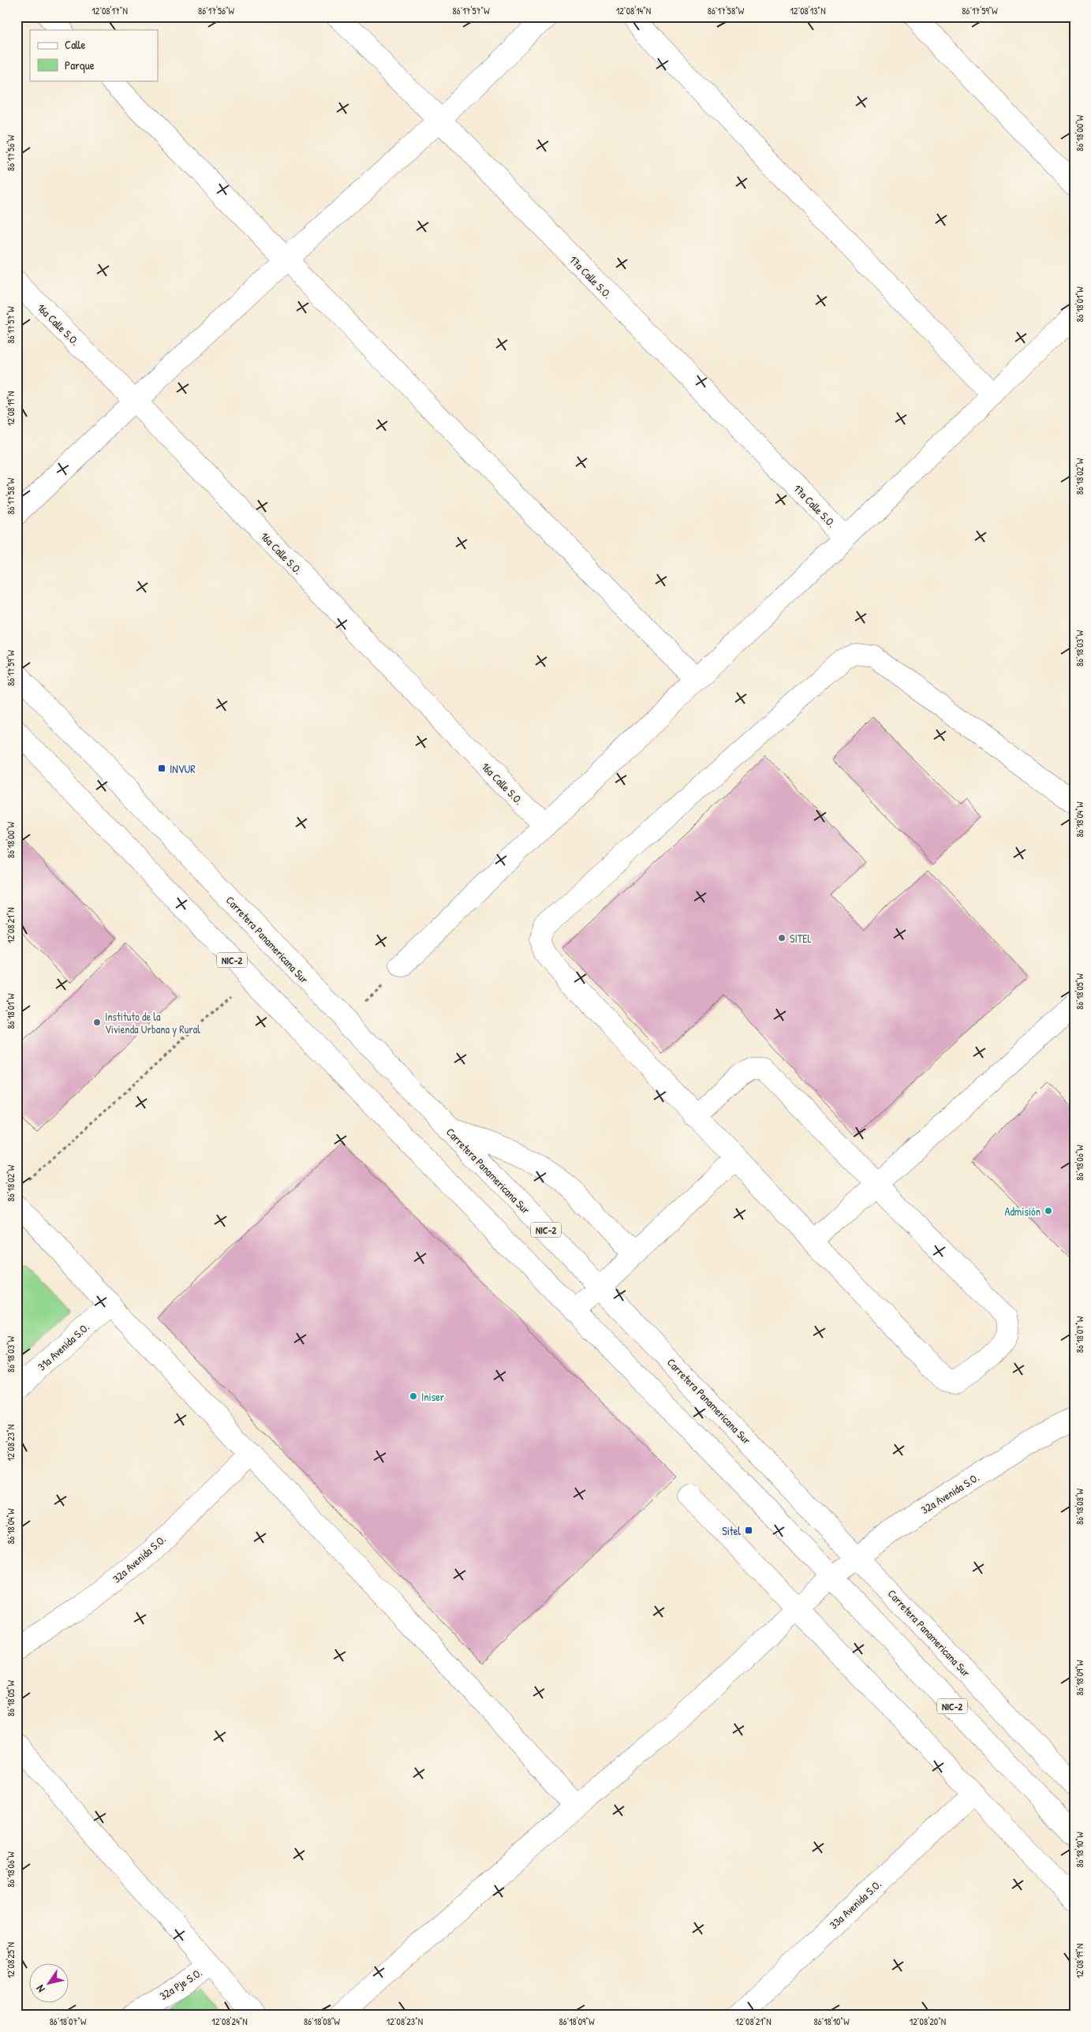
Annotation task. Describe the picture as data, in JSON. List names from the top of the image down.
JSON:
{
  "streets": {
    "main road": [
      "17a Calle S.O.",
      "16a Calle S.O.",
      "Carretera Panamericana Sur",
      "NIC-2",
      "31a Avenida S.O.",
      "32a Avenida S.O.",
      "33a Avenida S.O.",
      "32a Pje S.O."
    ]
  },
  "crossings": [
    ["Carretera Panamericana Sur", "32a Avenida S.O."],
    ["NIC-2", "32a Avenida S.O."]
  ],
  "places": {
    "transit": ["INVUR", "Sitel"],
    "other": [
      "SITEL",
      "Instituto de la Vivienda Urbana y Rural",
      "Admisión",
      "Iniser"
    ]
  },
  "legend": ["Calle", "Parque"],
  "north": "bottom left",
  "coordinates": [
    "12°08'17\"N",
    "86°17'56\"W",
    "86°17'57\"W",
    "12°08'14\"N",
    "86°17'58\"W",
    "12°08'13\"N",
    "86°17'59\"W",
    "86°18'00\"W",
    "86°18'01\"W",
    "12°08'19\"N",
    "86°18'02\"W",
    "86°18'03\"W",
    "86°18'04\"W",
    "12°08'21\"N",
    "86°18'05\"W",
    "86°18'06\"W",
    "86°18'07\"W",
    "12°08'23\"N",
    "86°18'08\"W",
    "86°18'09\"W",
    "86°18'10\"W",
    "12°08'25\"N",
    "12°08'24\"N",
    "12°08'20\"N"
  ]
}
